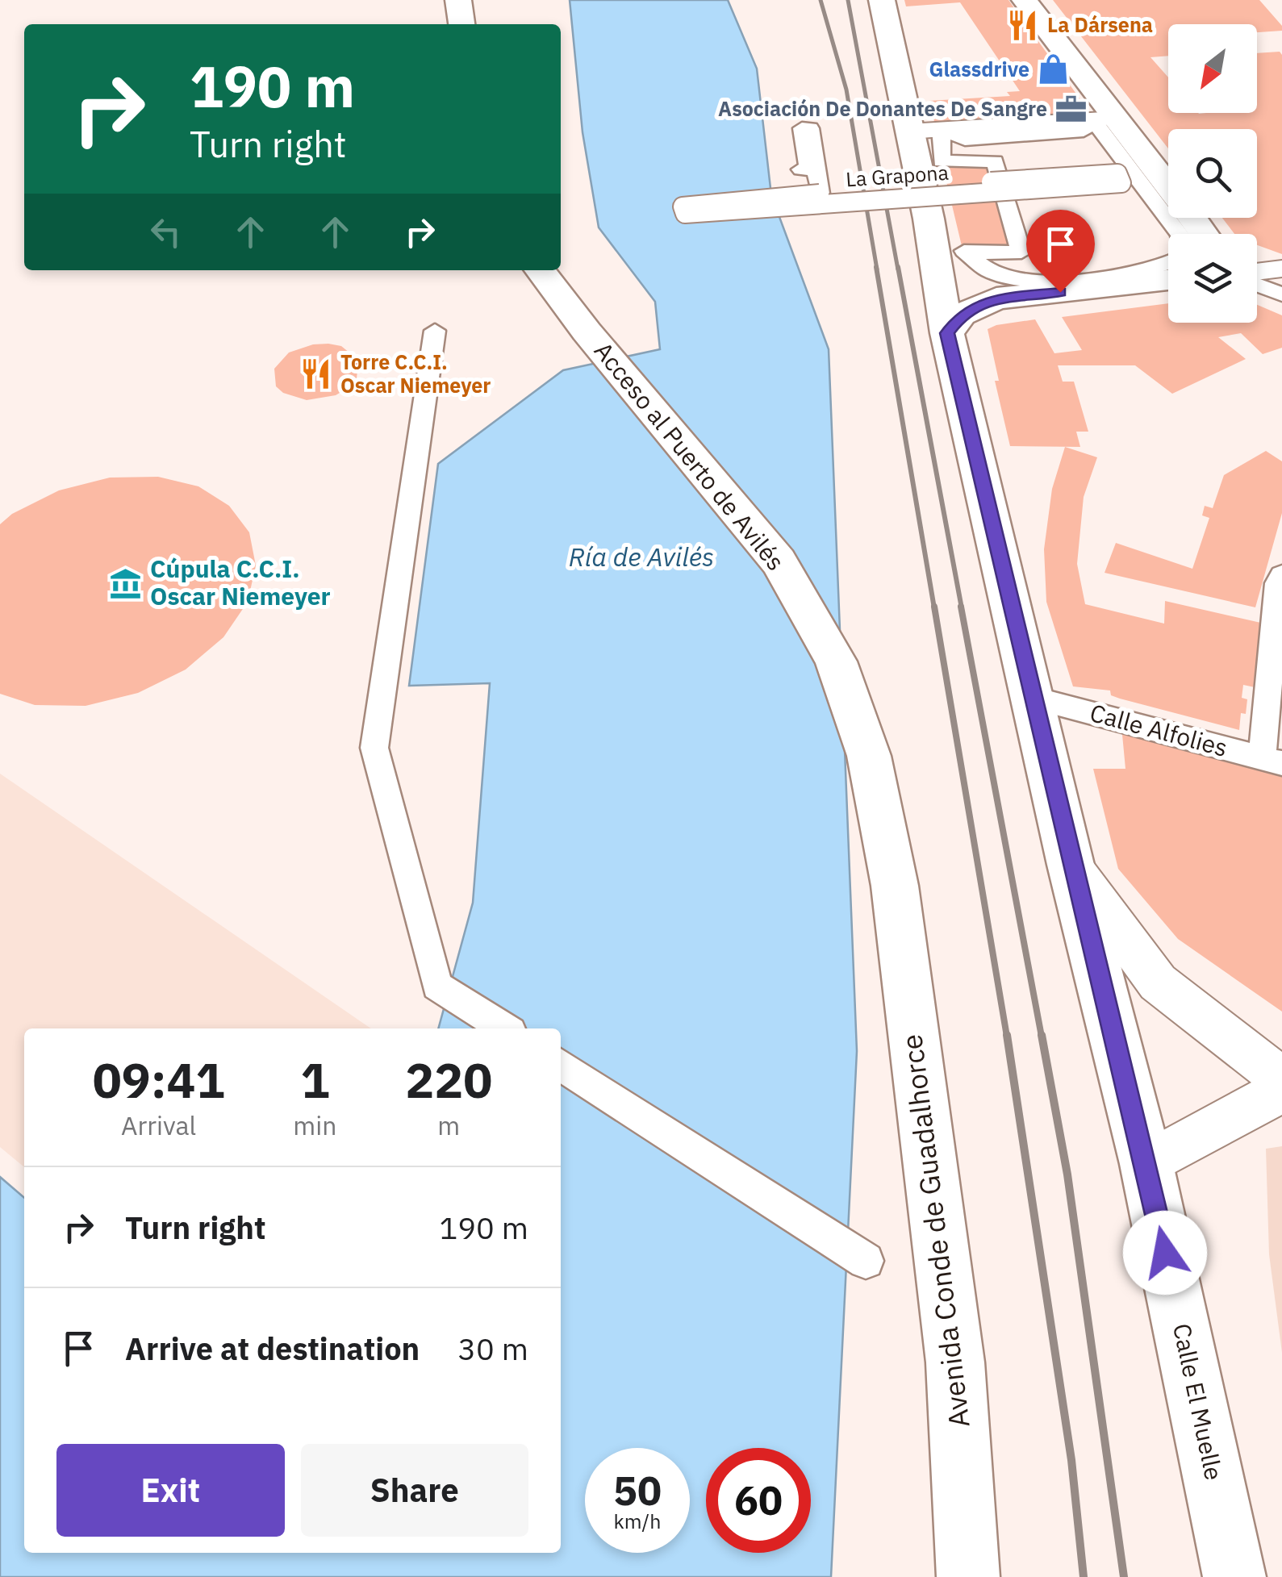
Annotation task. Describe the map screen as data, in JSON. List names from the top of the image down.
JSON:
{
  "streets": {
    "main road": ["Acceso al Puerto de Avilés", "Avenida Conde de Guadalhorce", "Calle El Muelle"],
    "street": ["La Grapona", "Calle Alfolies"]
  },
  "crossings": [
    ["Acceso al Puerto de Avilés", "Avenida Conde de Guadalhorce"],
    ["Calle Alfolies", "Calle El Muelle"]
  ],
  "water": ["Ría de Avilés"],
  "places": {
    "restaurant": ["La Dársena", "Torre C.C.I. Oscar Niemeyer"],
    "shop": ["Glassdrive"],
    "office": ["Asociación De Donantes De Sangre"],
    "museum": ["Cúpula C.C.I. Oscar Niemeyer"]
  },
  "north": "bottom left",
  "page": {
    "turn": ["190 m", "Turn right"],
    "eta": [
      "09:41",
      "Arrival",
      "1",
      "min",
      "220",
      "m"
    ],
    "list": [
      {
        "name": "Turn right",
        "value": "190 m"
      },
      {
        "name": "Arrive at destination",
        "value": "30 m"
      }
    ],
    "buttons": ["Exit", "Share"],
    "speed": "50 km/h",
    "limit": "60"
  }
}
